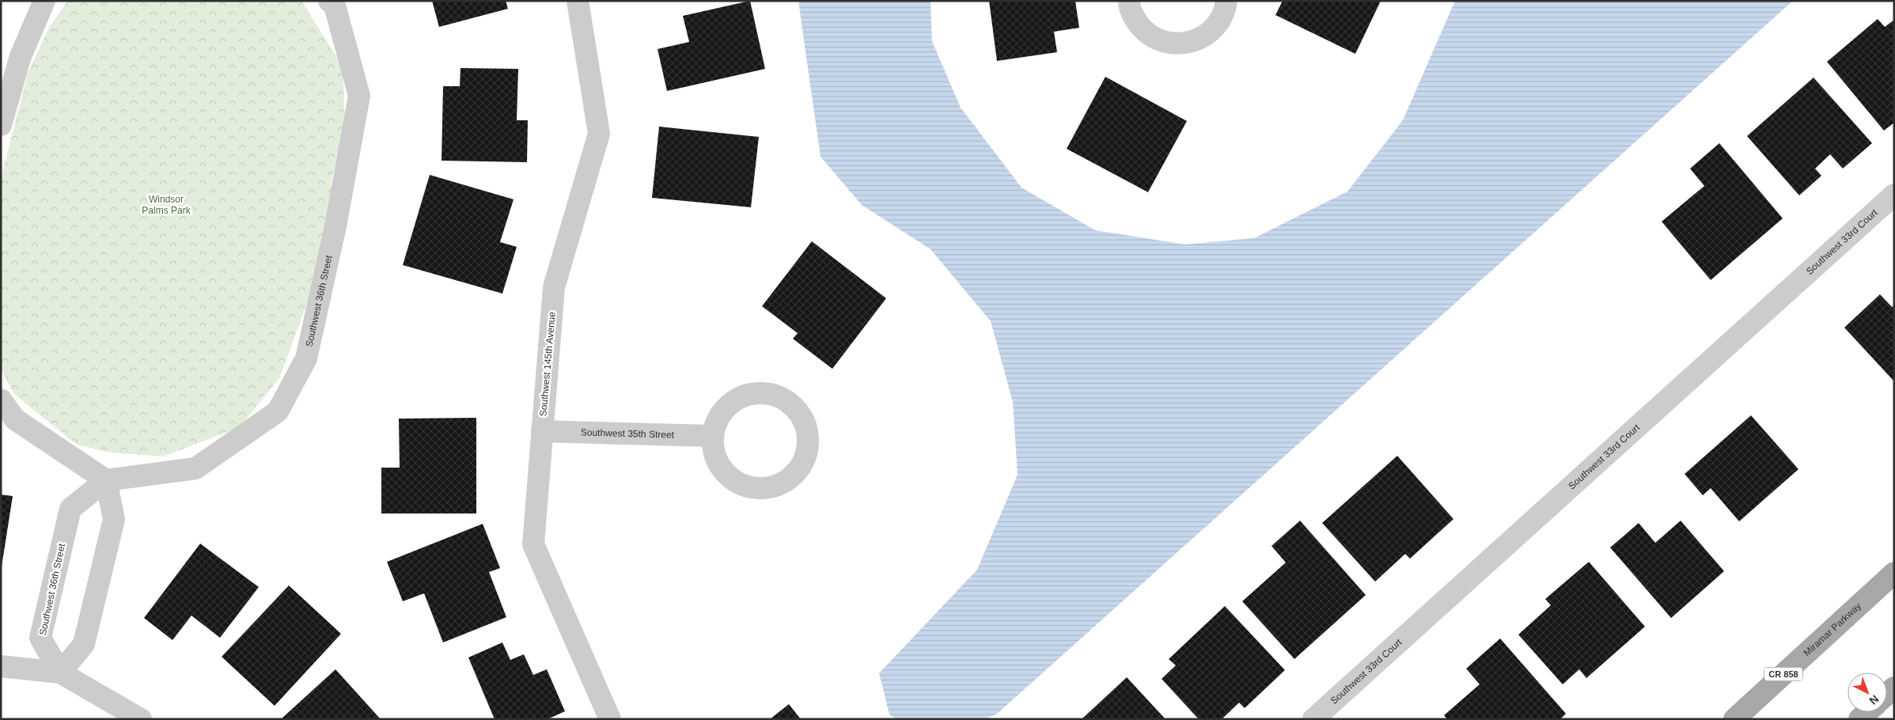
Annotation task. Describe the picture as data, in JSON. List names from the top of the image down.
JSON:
{
  "streets": {
    "main road": ["Miramar Parkway", "CR 858"],
    "street": [
      "Southwest 33rd Court",
      "Southwest 36th Street",
      "Southwest 145th Avenue",
      "Southwest 35th Street"
    ]
  },
  "crossings": [
    ["Southwest 145th Avenue", "Southwest 35th Street"]
  ],
  "parks": ["Windsor Palms Park"],
  "north": "bottom right"
}
